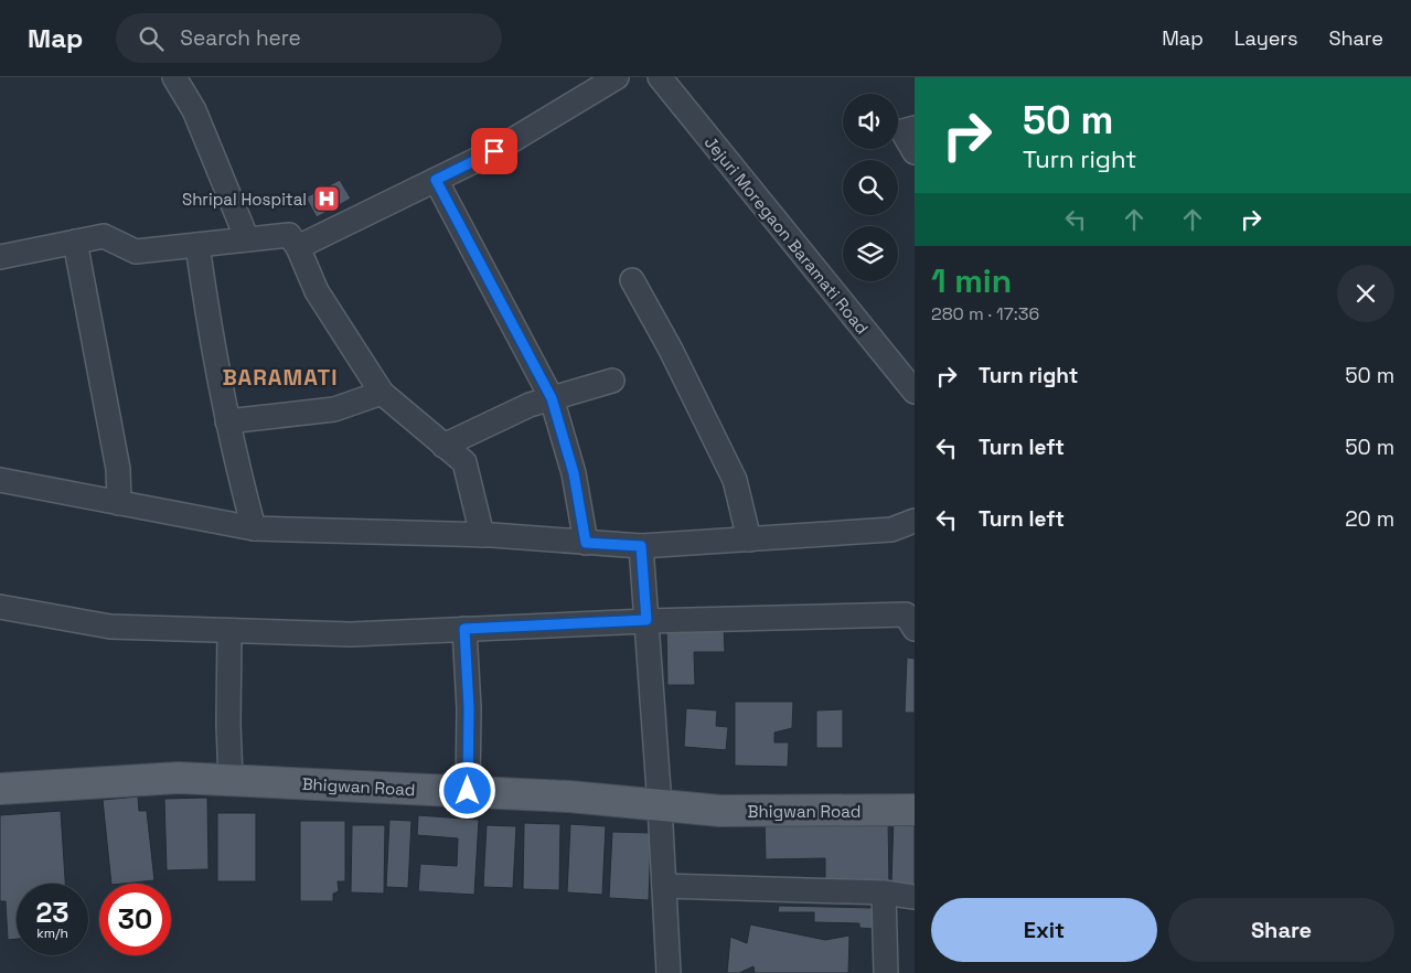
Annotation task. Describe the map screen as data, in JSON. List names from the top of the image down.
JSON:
{
  "streets": {
    "main road": ["Bhigwan Road"],
    "street": ["Jejuri Moregaon Baramati Road"]
  },
  "districts": ["BARAMATI"],
  "places": {
    "hospital": ["Shripal Hospital"]
  },
  "page": {
    "header": "Map",
    "search": "Search here",
    "nav": ["Map", "Layers", "Share"],
    "turn": ["50 m", "Turn right"],
    "heading": ["1 min", "280 m · 17:36"],
    "list": [
      {
        "name": "Turn right",
        "value": "50 m"
      },
      {
        "name": "Turn left",
        "value": "50 m"
      },
      {
        "name": "Turn left",
        "value": "20 m"
      }
    ],
    "speed": "23 km/h",
    "limit": "30",
    "buttons": ["Exit", "Share"]
  }
}
